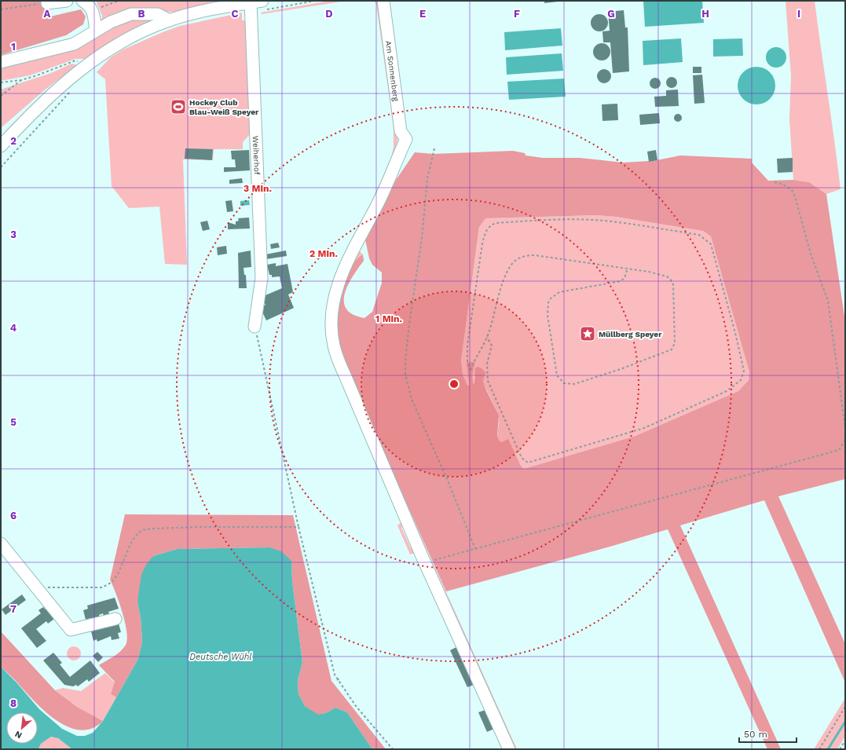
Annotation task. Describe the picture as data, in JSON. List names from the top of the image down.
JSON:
{
  "streets": {
    "street": ["Am Sonnenberg", "Weiherhof"]
  },
  "water": ["Deutsche Wühl"],
  "places": {
    "sports": ["Hockey Club Blau-Weiß Speyer"],
    "place": ["Müllberg Speyer"]
  },
  "scale_bar": "50 m",
  "north": "bottom left",
  "grid": {
    "columns": [
      "A",
      "B",
      "C",
      "D",
      "E",
      "F",
      "G",
      "H",
      "I"
    ],
    "rows": [
      "1",
      "2",
      "3",
      "4",
      "5",
      "6",
      "7",
      "8"
    ]
  },
  "rings": ["3 Min.", "2 Min.", "1 Min."]
}
